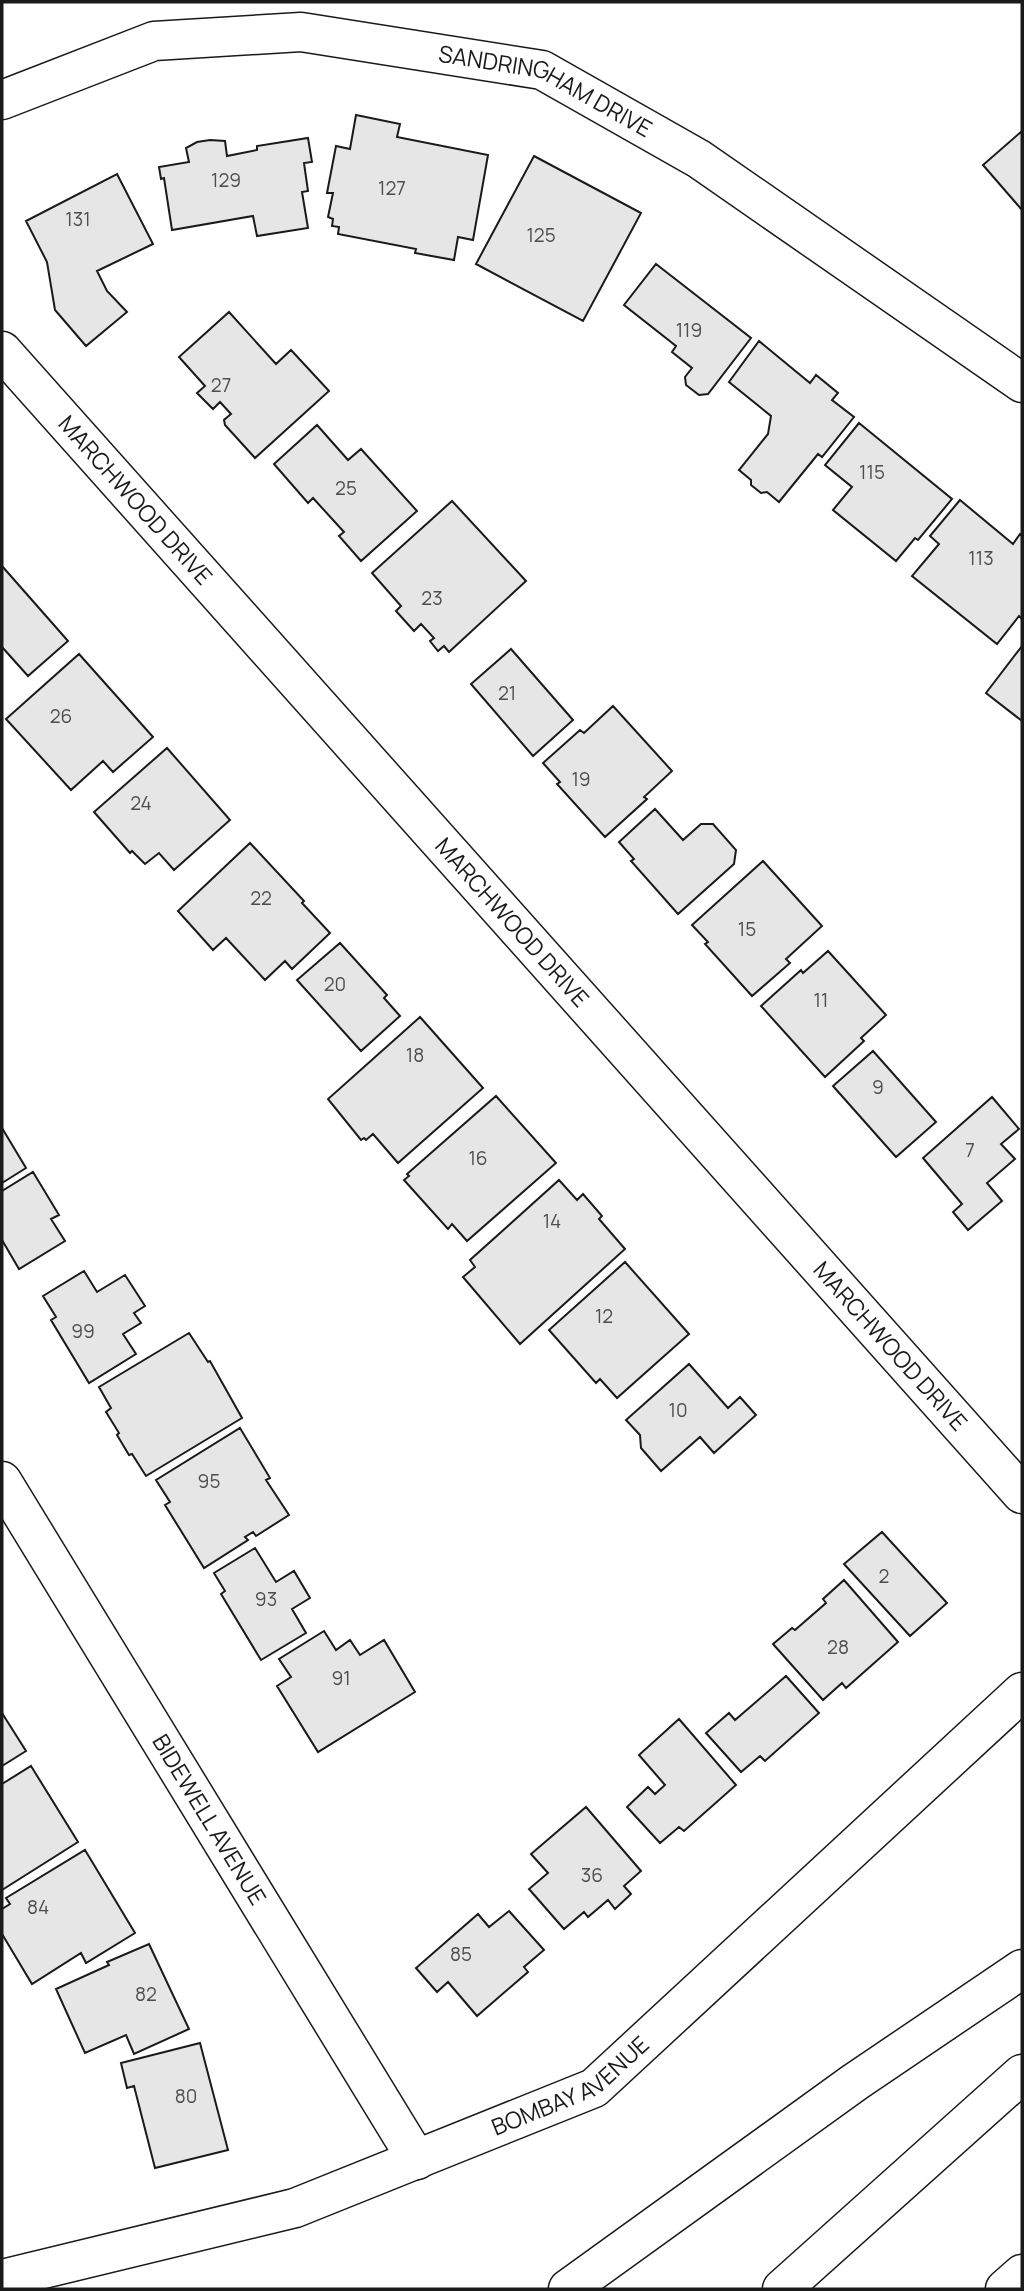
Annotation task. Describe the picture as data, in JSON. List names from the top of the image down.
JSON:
{
  "streets": {
    "main road": [
      "SANDRINGHAM DRIVE",
      "MARCHWOOD DRIVE",
      "BIDEWELL AVENUE",
      "BOMBAY AVENUE"
    ]
  },
  "crossings": [
    ["BIDEWELL AVENUE", "BOMBAY AVENUE"]
  ],
  "house_numbers": [
    "129",
    "127",
    "131",
    "125",
    "119",
    "27",
    "115",
    "25",
    "113",
    "23",
    "21",
    "26",
    "19",
    "24",
    "22",
    "15",
    "20",
    "11",
    "18",
    "9",
    "7",
    "16",
    "14",
    "12",
    "99",
    "10",
    "95",
    "2",
    "93",
    "28",
    "91",
    "36",
    "84",
    "85",
    "82",
    "80"
  ]
}
